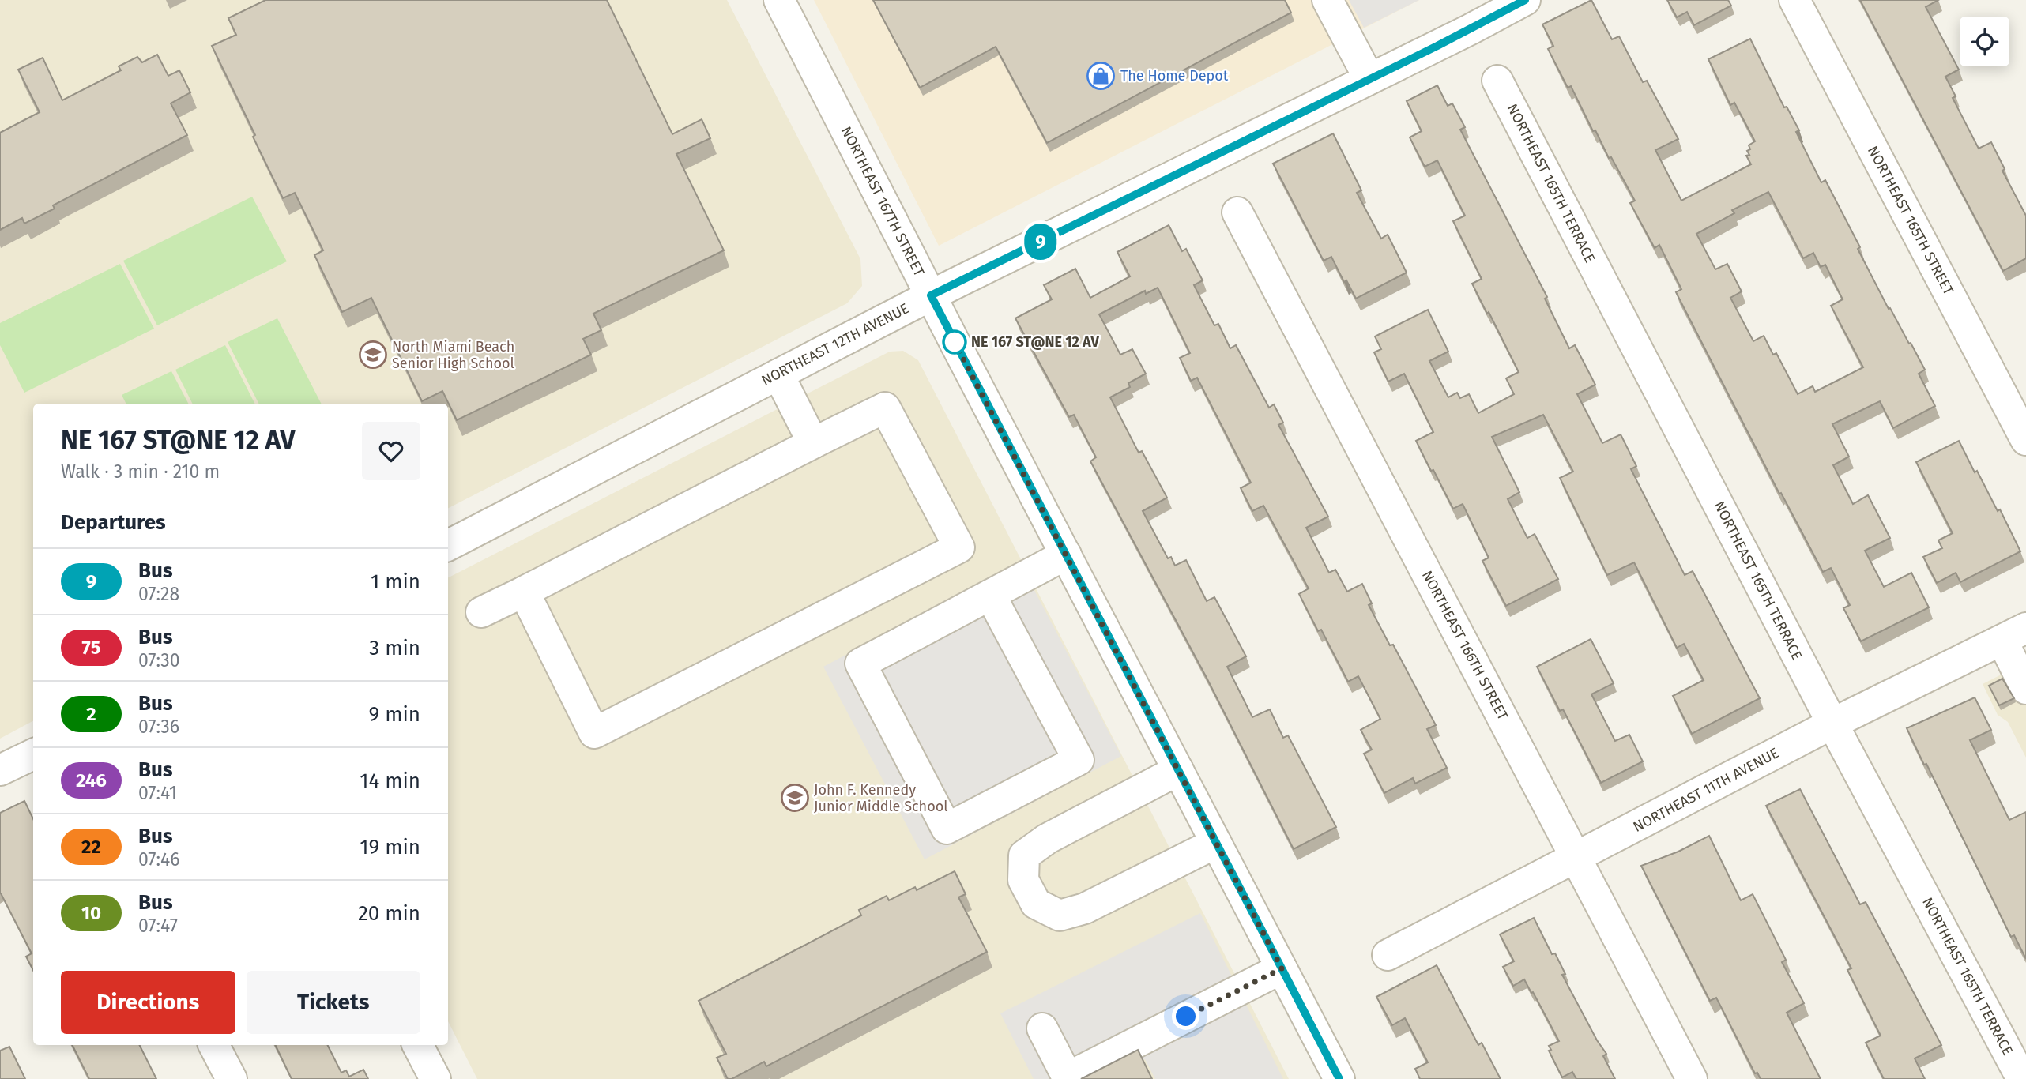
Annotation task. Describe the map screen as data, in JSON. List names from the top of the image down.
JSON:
{
  "streets": {
    "street": [
      "NORTHEAST 165TH TERRACE",
      "NORTHEAST 167TH STREET",
      "NORTHEAST 165TH STREET",
      "NORTHEAST 12TH AVENUE",
      "NORTHEAST 166TH STREET",
      "NORTHEAST 11TH AVENUE"
    ]
  },
  "crossings": [
    ["NORTHEAST 165TH TERRACE", "NORTHEAST 11TH AVENUE"],
    ["NORTHEAST 167TH STREET", "NORTHEAST 12TH AVENUE"],
    ["NORTHEAST 166TH STREET", "NORTHEAST 11TH AVENUE"]
  ],
  "places": {
    "shop": ["The Home Depot"],
    "other": ["NE 167 ST@NE 12 AV"],
    "school or university": ["North Miami Beach Senior High School", "John F. Kennedy Junior Middle School"]
  },
  "lines": ["bus line 9"],
  "page": {
    "on_map": "9",
    "heading": [
      ["NE 167 ST@NE 12 AV", "Walk · 3 min · 210 m"],
      "Departures"
    ],
    "list": [
      {
        "mark": "9",
        "name": "Bus",
        "note": "07:28",
        "value": "1 min"
      },
      {
        "mark": "75",
        "name": "Bus",
        "note": "07:30",
        "value": "3 min"
      },
      {
        "mark": "2",
        "name": "Bus",
        "note": "07:36",
        "value": "9 min"
      },
      {
        "mark": "246",
        "name": "Bus",
        "note": "07:41",
        "value": "14 min"
      },
      {
        "mark": "22",
        "name": "Bus",
        "note": "07:46",
        "value": "19 min"
      },
      {
        "mark": "10",
        "name": "Bus",
        "note": "07:47",
        "value": "20 min"
      }
    ],
    "buttons": ["Directions", "Tickets"]
  }
}
